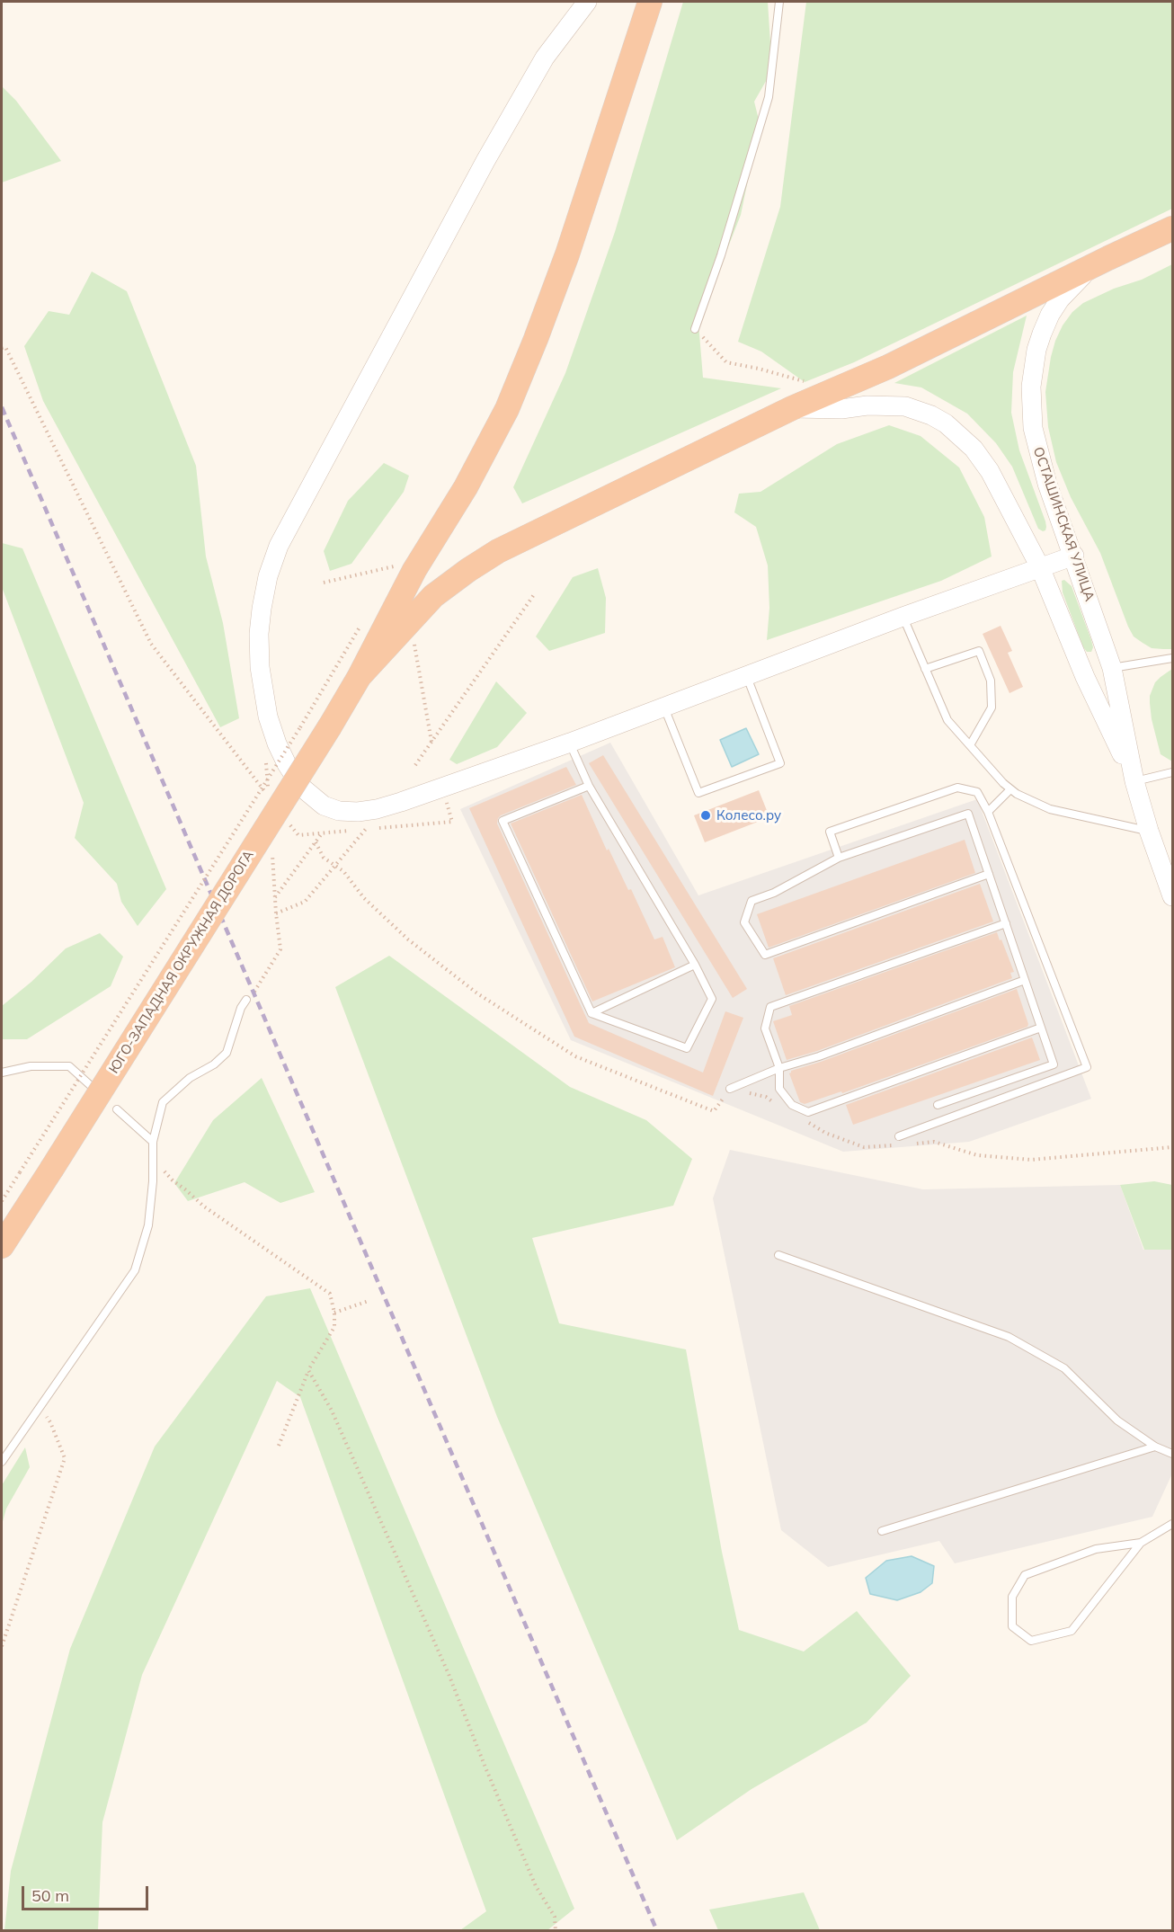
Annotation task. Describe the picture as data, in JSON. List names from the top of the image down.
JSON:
{
  "streets": {
    "highway": ["ЮГО-ЗАПАДНАЯ ОКРУЖНАЯ ДОРОГА"],
    "street": ["ОСТАШИНСКАЯ УЛИЦА"]
  },
  "places": ["Колесо.ру"],
  "scale_bar": "50 m"
}
